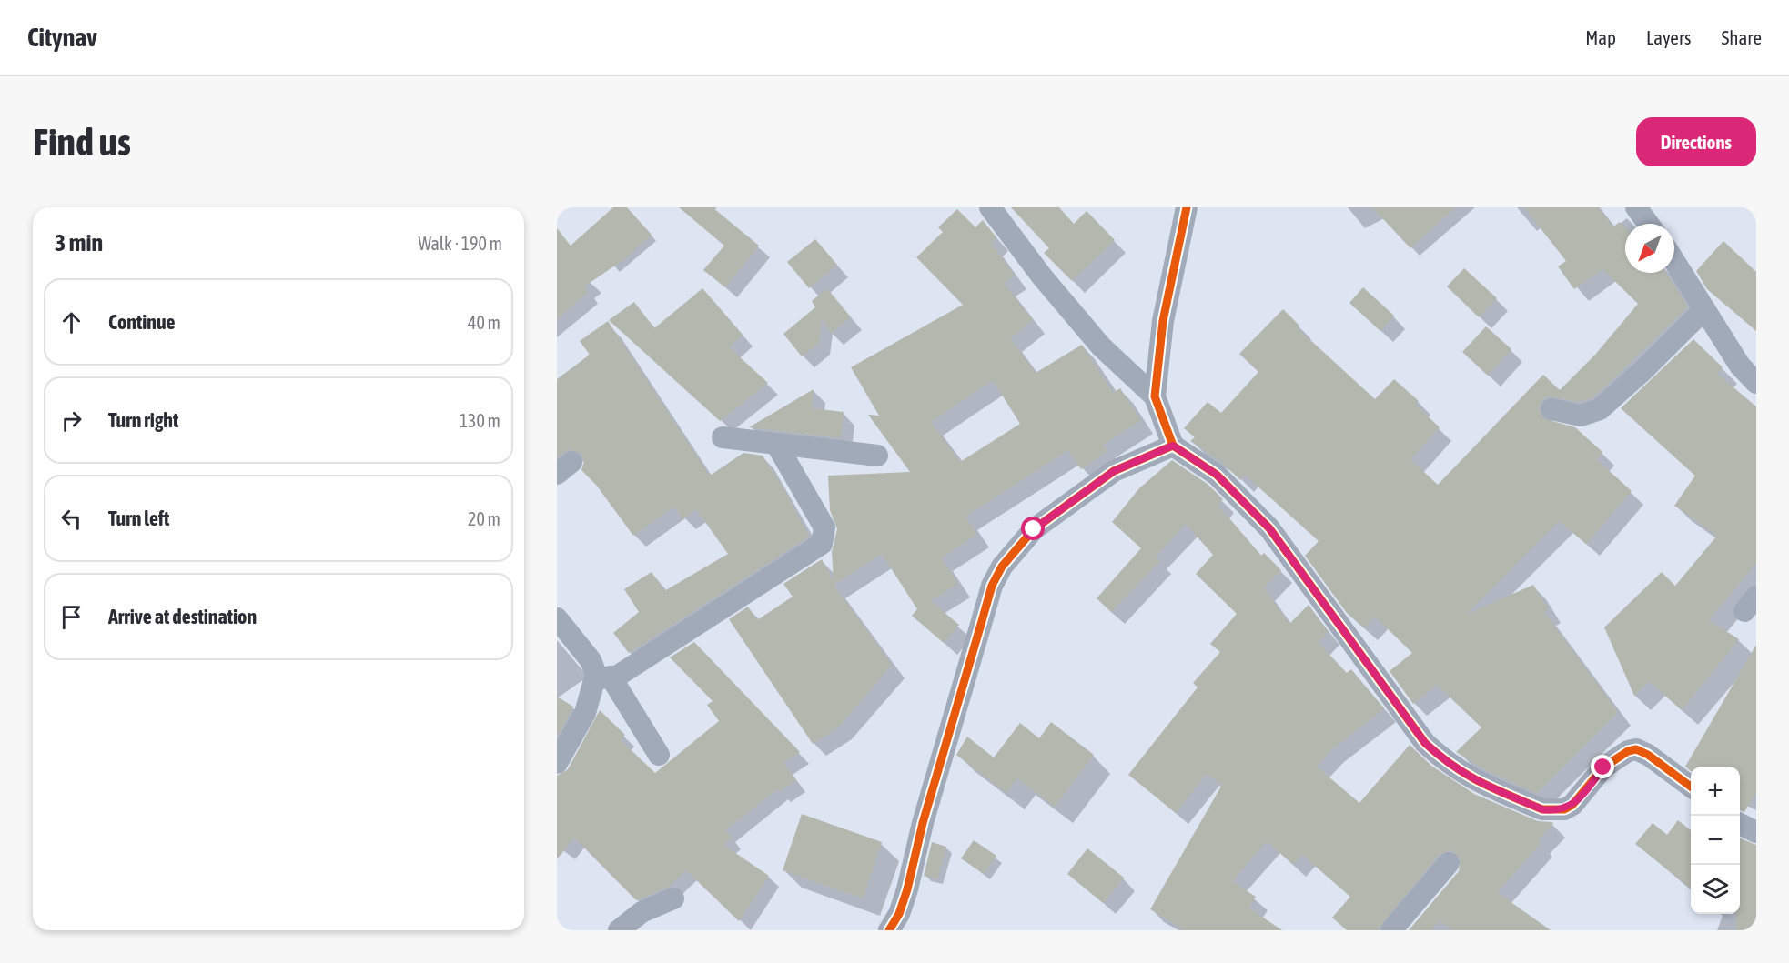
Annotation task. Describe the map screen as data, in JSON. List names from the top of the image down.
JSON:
{
  "north": "bottom left",
  "page": {
    "header": "Citynav",
    "nav": ["Map", "Layers", "Share"],
    "buttons": "Directions",
    "title": "Find us",
    "heading": ["3 min", "Walk · 190 m"],
    "list": [
      ["Continue", "40 m"],
      ["Turn right", "130 m"],
      ["Turn left", "20 m"],
      "Arrive at destination"
    ],
    "map_buttons": ["+", "−"]
  }
}
